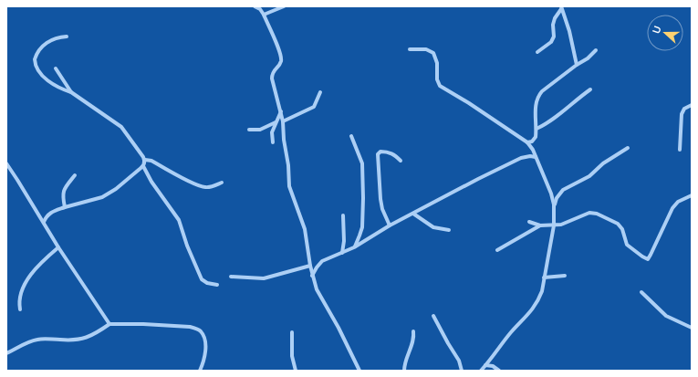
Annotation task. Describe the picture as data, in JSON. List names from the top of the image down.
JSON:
{
  "north": "left"
}
